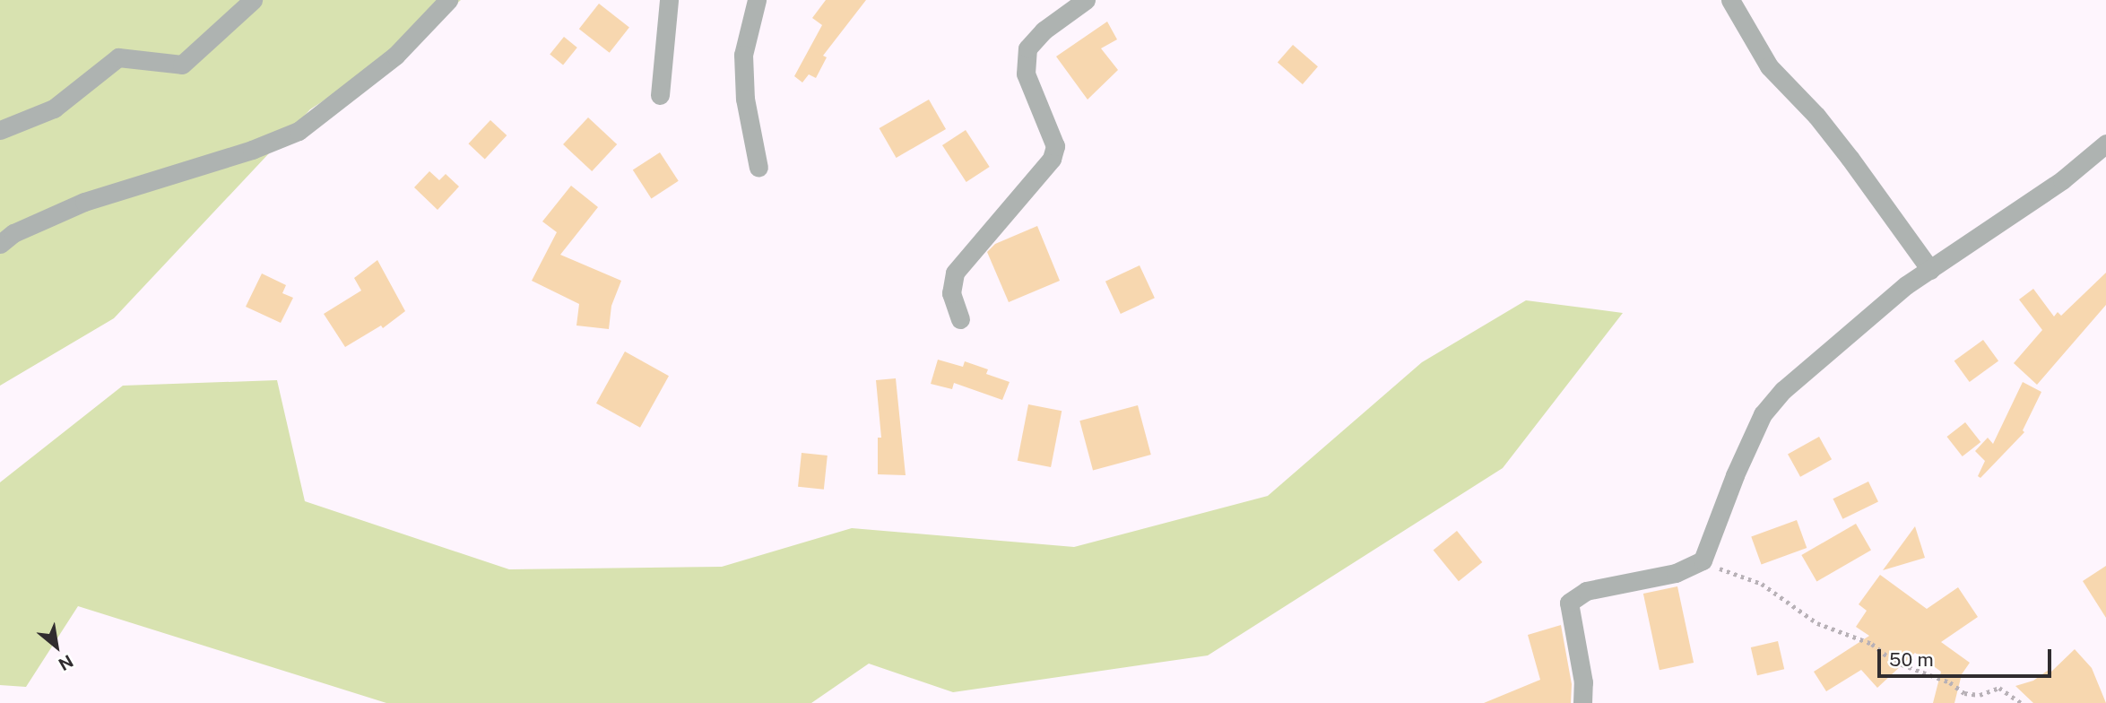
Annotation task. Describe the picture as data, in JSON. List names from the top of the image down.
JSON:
{
  "scale_bar": "50 m",
  "north": "bottom right"
}
